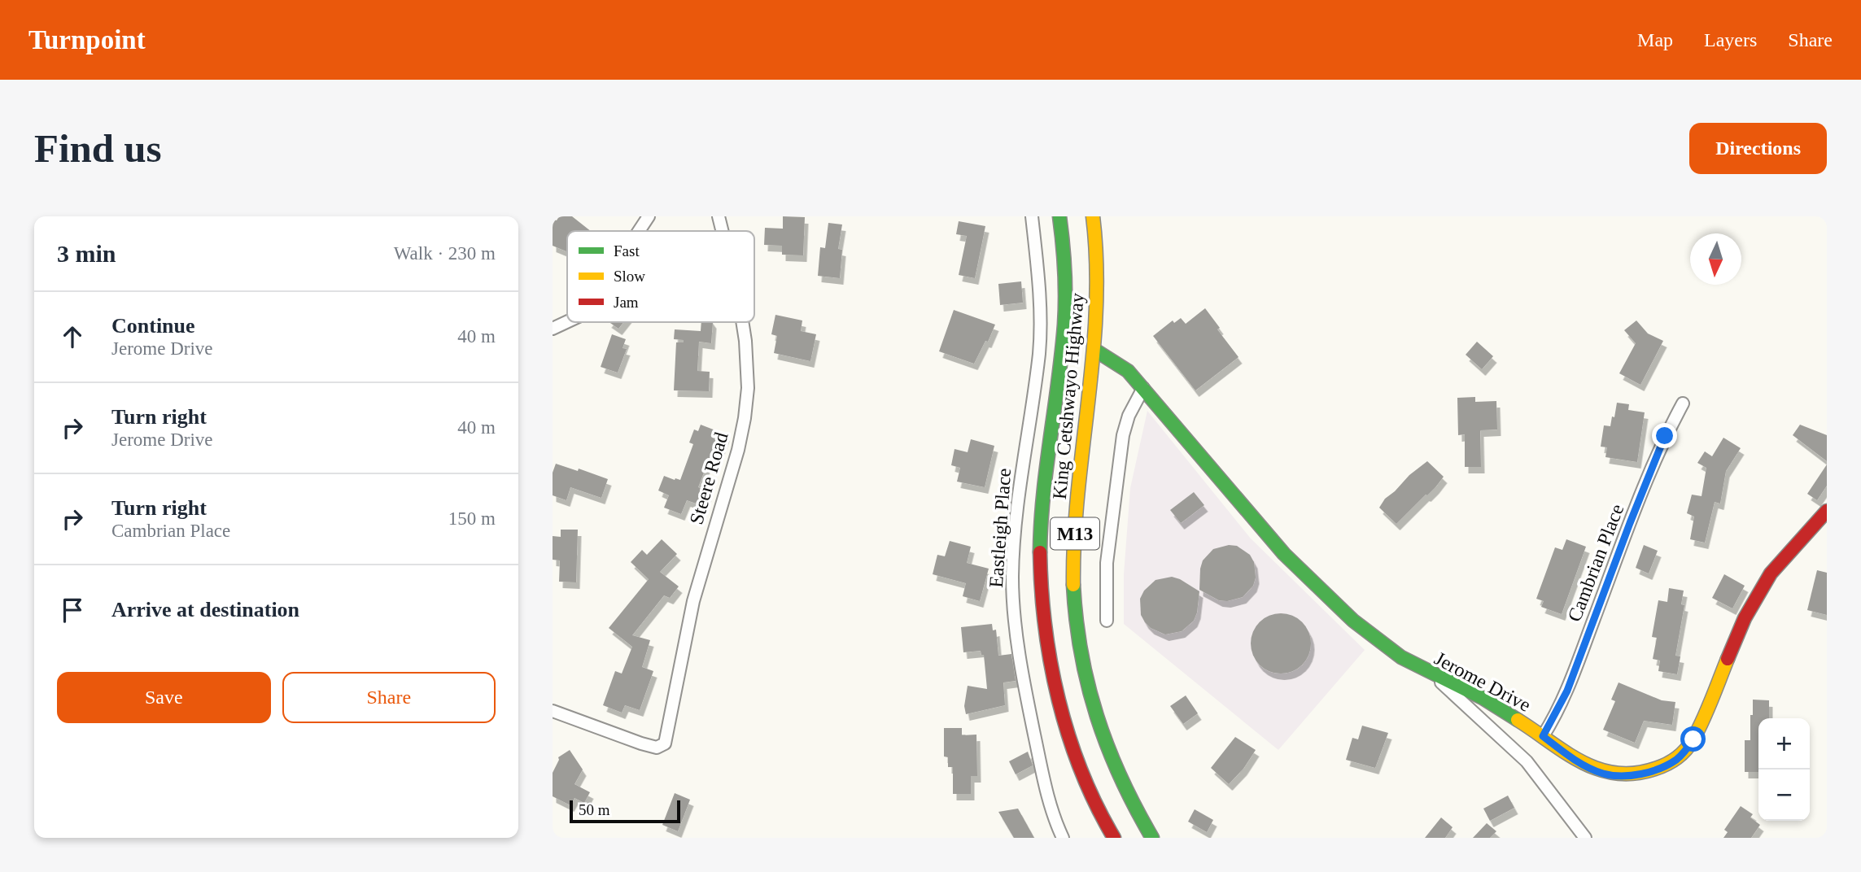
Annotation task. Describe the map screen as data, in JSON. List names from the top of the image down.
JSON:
{
  "streets": {
    "main road": ["King Cetshwayo Highway", "M13", "Jerome Drive"],
    "street": ["Steere Road", "Eastleigh Place", "Cambrian Place"]
  },
  "crossings": [
    ["King Cetshwayo Highway", "Jerome Drive"],
    ["Cambrian Place", "Jerome Drive"]
  ],
  "legend": ["Fast", "Slow", "Jam"],
  "scale_bar": "50 m",
  "north": "bottom",
  "page": {
    "header": "Turnpoint",
    "nav": ["Map", "Layers", "Share"],
    "buttons": [
      "Directions",
      ["Save", "Share"]
    ],
    "title": "Find us",
    "heading": ["3 min", "Walk · 230 m"],
    "list": [
      ["Continue", "Jerome Drive", "40 m"],
      ["Turn right", "Jerome Drive", "40 m"],
      ["Turn right", "Cambrian Place", "150 m"],
      "Arrive at destination"
    ],
    "map_buttons": ["+", "−"],
    "scale": "50 m"
  }
}
